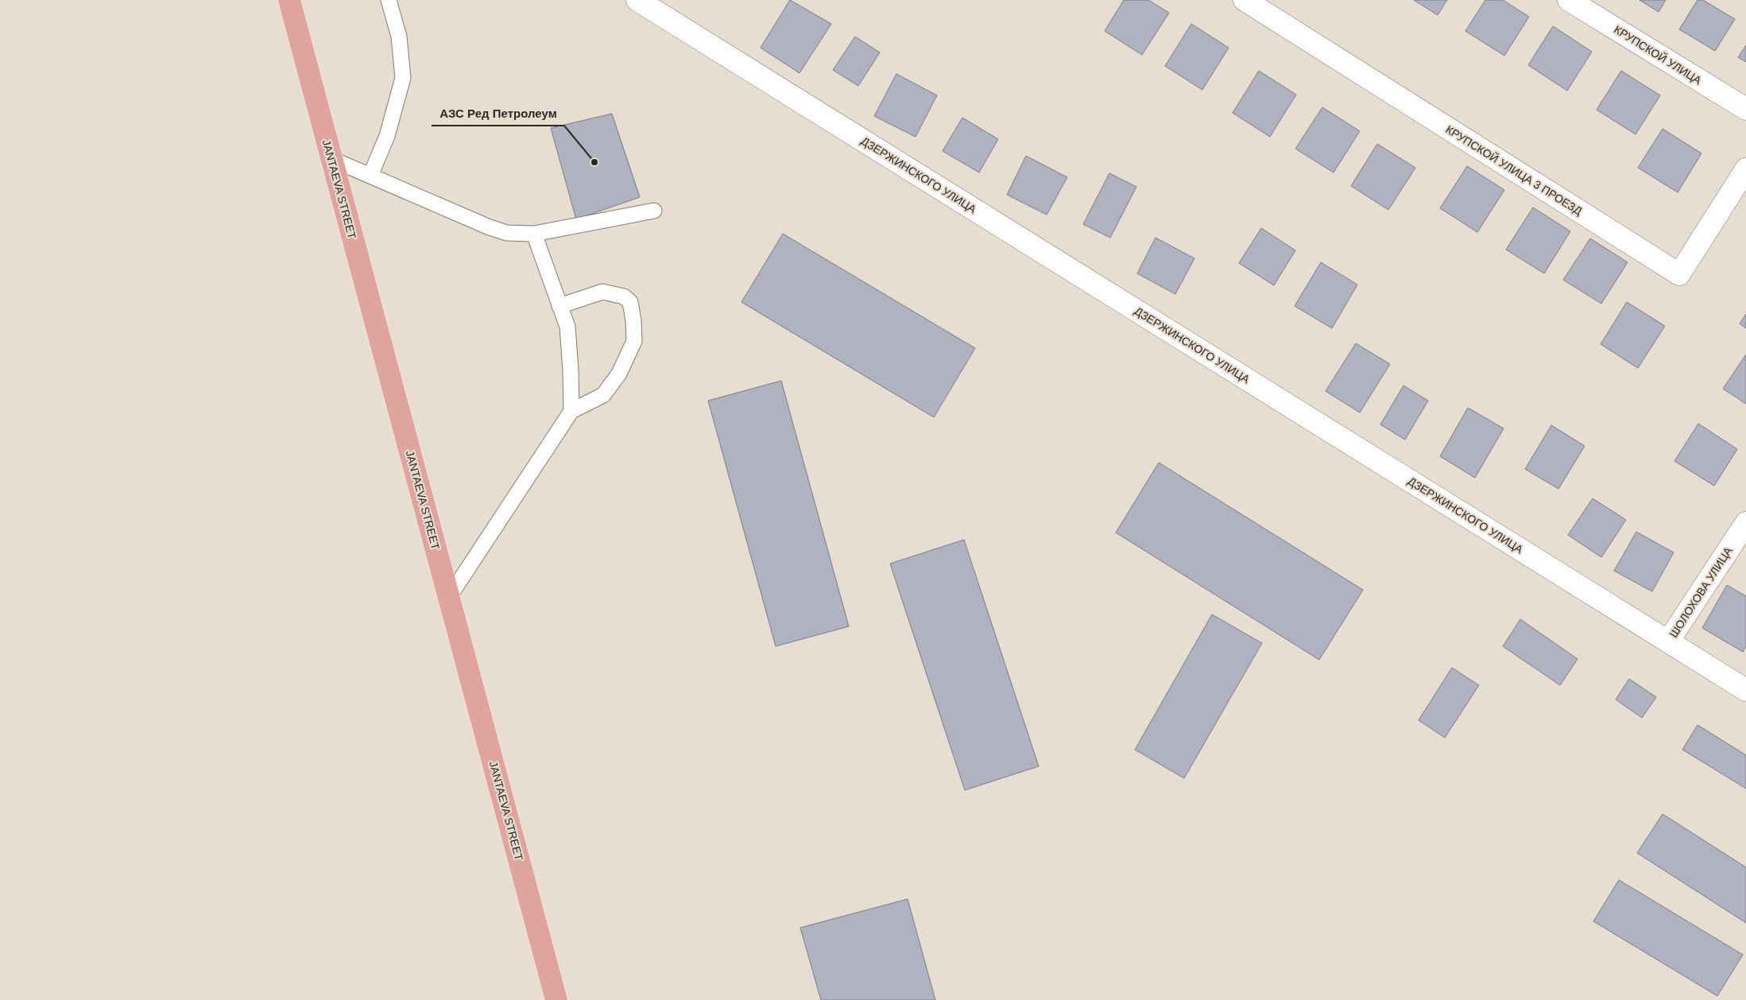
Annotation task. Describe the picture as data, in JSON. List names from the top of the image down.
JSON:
{
  "streets": {
    "main road": ["JANTAEVA STREET"],
    "street": [
      "КРУПСКОЙ УЛИЦА",
      "КРУПСКОЙ УЛИЦА 3 ПРОЕЗД",
      "ДЗЕРЖИНСКОГО УЛИЦА",
      "ШОЛОХОВА УЛИЦА"
    ]
  },
  "crossings": [
    ["ДЗЕРЖИНСКОГО УЛИЦА", "ШОЛОХОВА УЛИЦА"]
  ],
  "places": ["АЗС Ред Петролеум"]
}
